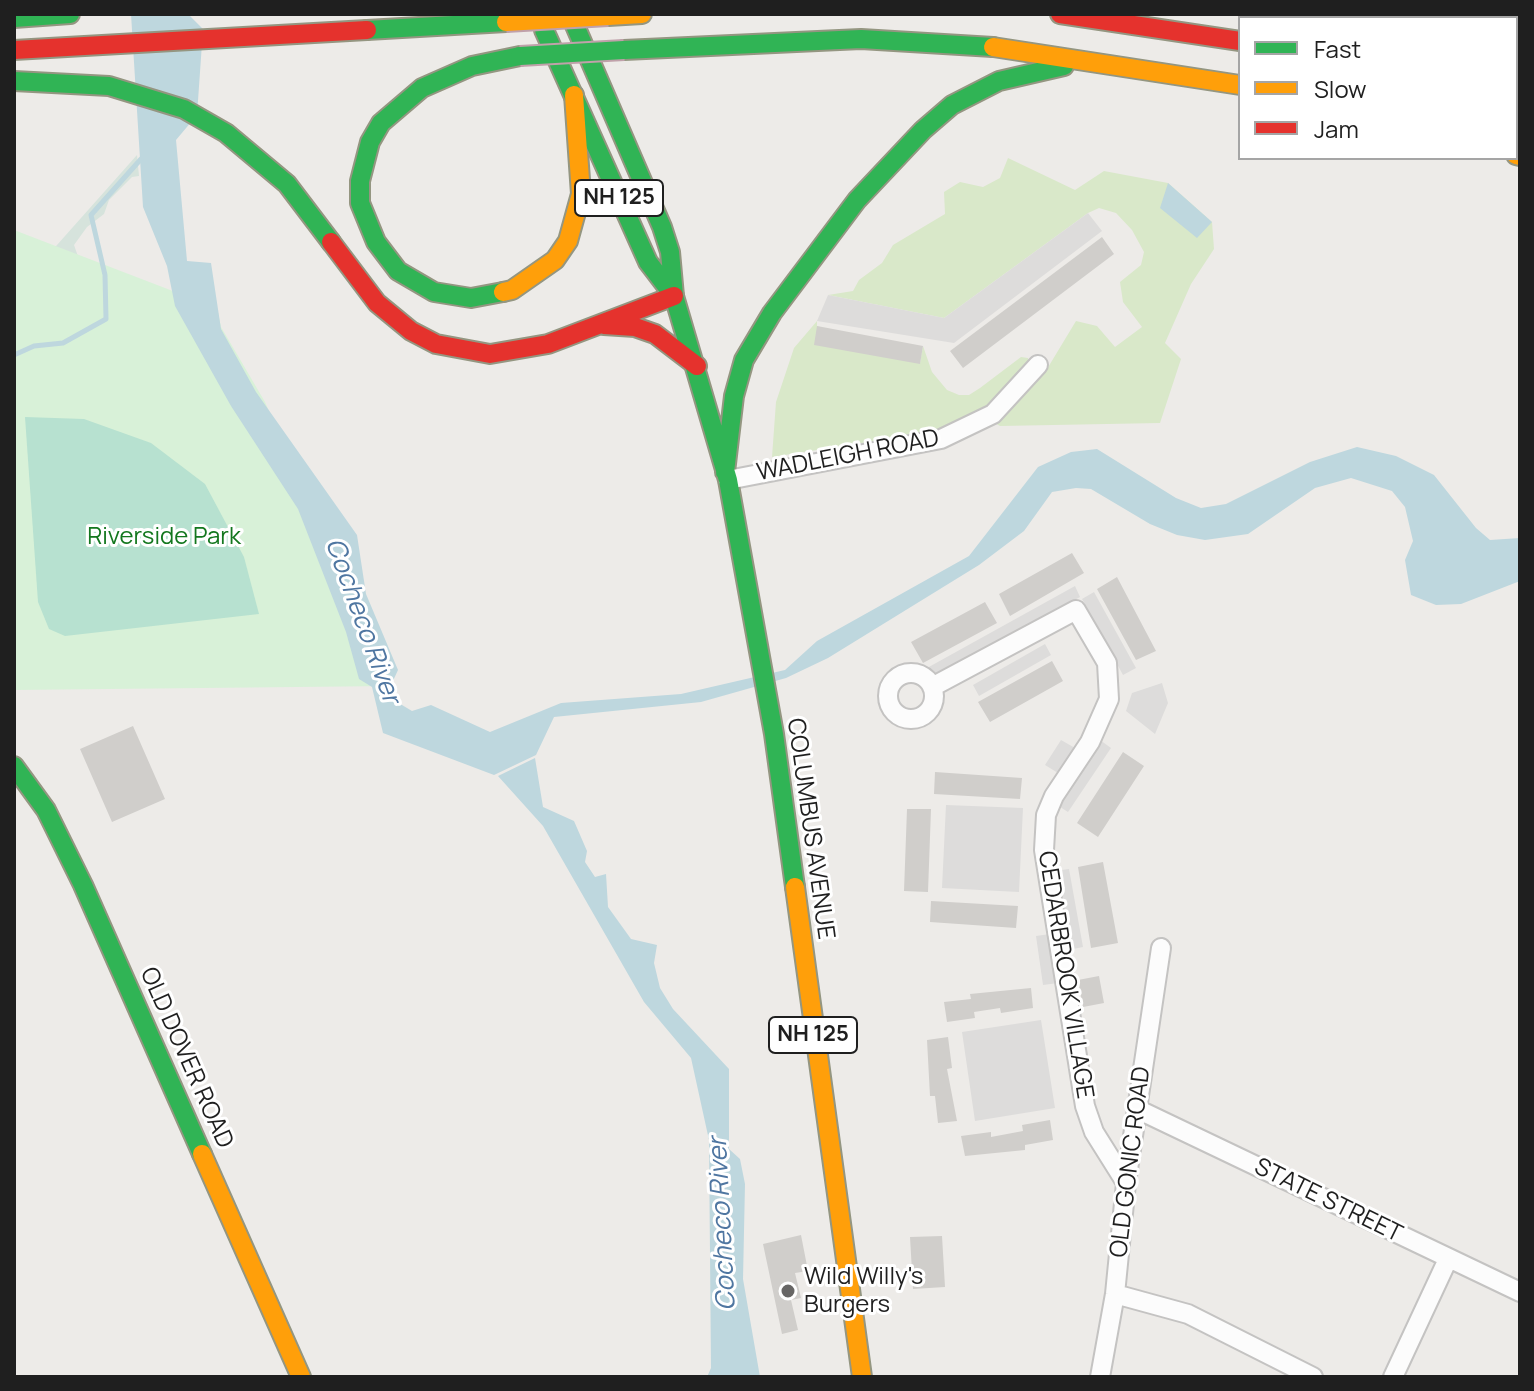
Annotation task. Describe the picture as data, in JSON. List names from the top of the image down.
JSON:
{
  "streets": {
    "main road": ["NH 125", "COLUMBUS AVENUE", "OLD DOVER ROAD"],
    "street": [
      "WADLEIGH ROAD",
      "CEDARBROOK VILLAGE",
      "OLD GONIC ROAD",
      "STATE STREET"
    ]
  },
  "crossings": [
    ["NH 125", "COLUMBUS AVENUE"],
    ["WADLEIGH ROAD", "COLUMBUS AVENUE"],
    ["CEDARBROOK VILLAGE", "OLD GONIC ROAD"],
    ["OLD GONIC ROAD", "STATE STREET"]
  ],
  "water": ["Cocheco River"],
  "parks": ["Riverside Park"],
  "places": ["Wild Willy's Burgers"],
  "legend": ["Fast", "Slow", "Jam"]
}
